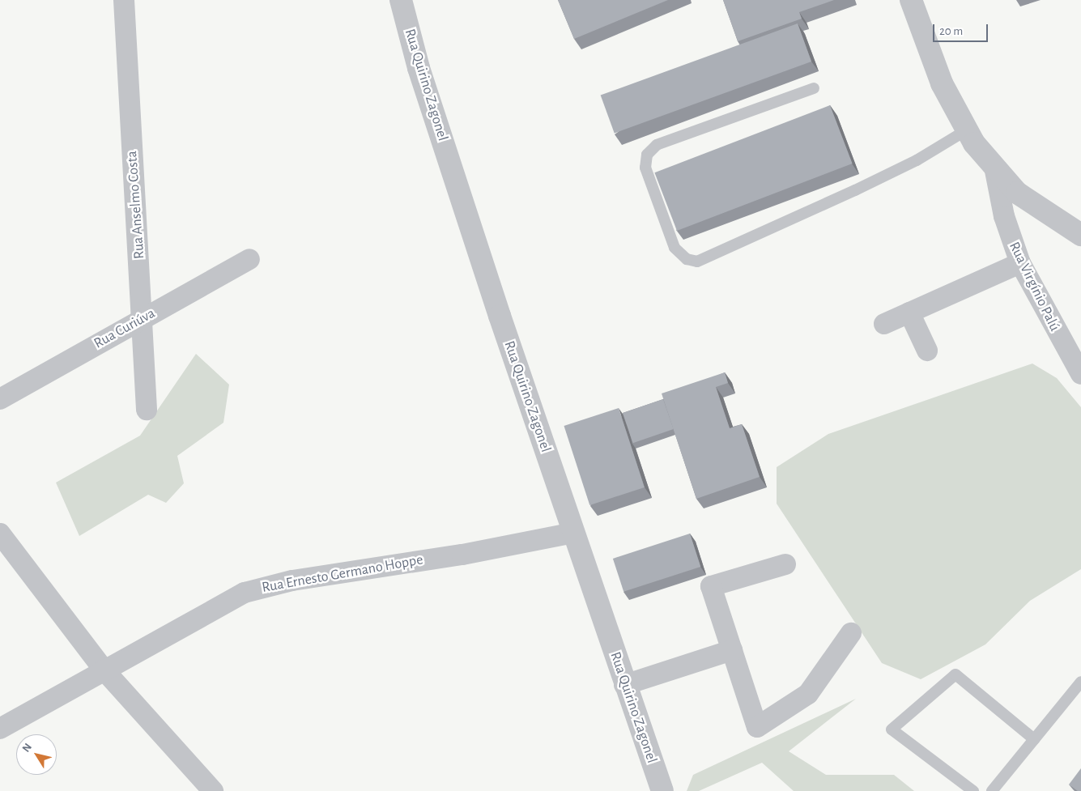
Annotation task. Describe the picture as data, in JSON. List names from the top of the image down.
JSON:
{
  "streets": {
    "street": [
      "Rua Quirino Zagonel",
      "Rua Anselmo Costa",
      "Rua Virgínio Palú",
      "Rua Curiúva",
      "Rua Ernesto Germano Hoppe"
    ]
  },
  "crossings": [
    ["Rua Quirino Zagonel", "Rua Ernesto Germano Hoppe"],
    ["Rua Anselmo Costa", "Rua Curiúva"]
  ],
  "scale_bar": "20 m",
  "north": "top left"
}
